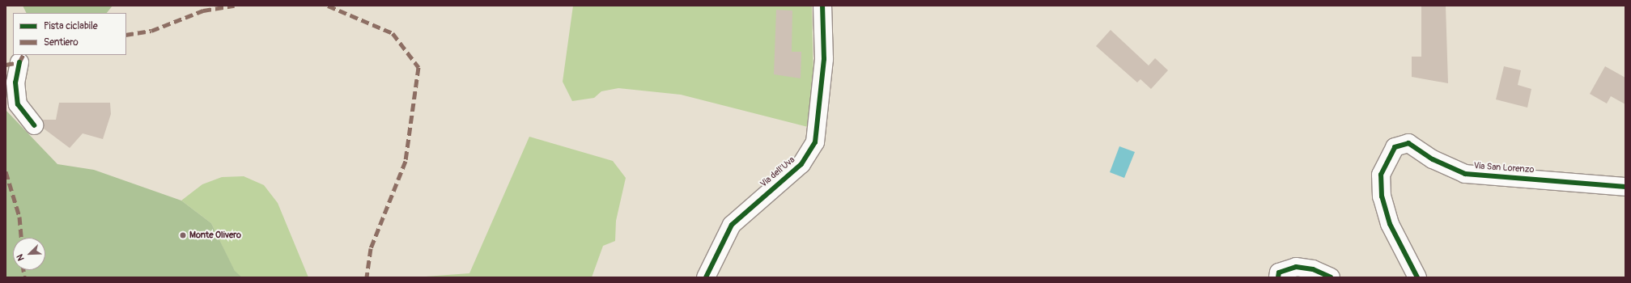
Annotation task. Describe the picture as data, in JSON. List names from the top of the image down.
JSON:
{
  "streets": {
    "street": ["Via San Lorenzo", "Via dell'Uva"]
  },
  "places": ["Monte Olivero"],
  "legend": ["Pista ciclabile", "Sentiero"],
  "north": "bottom left"
}
